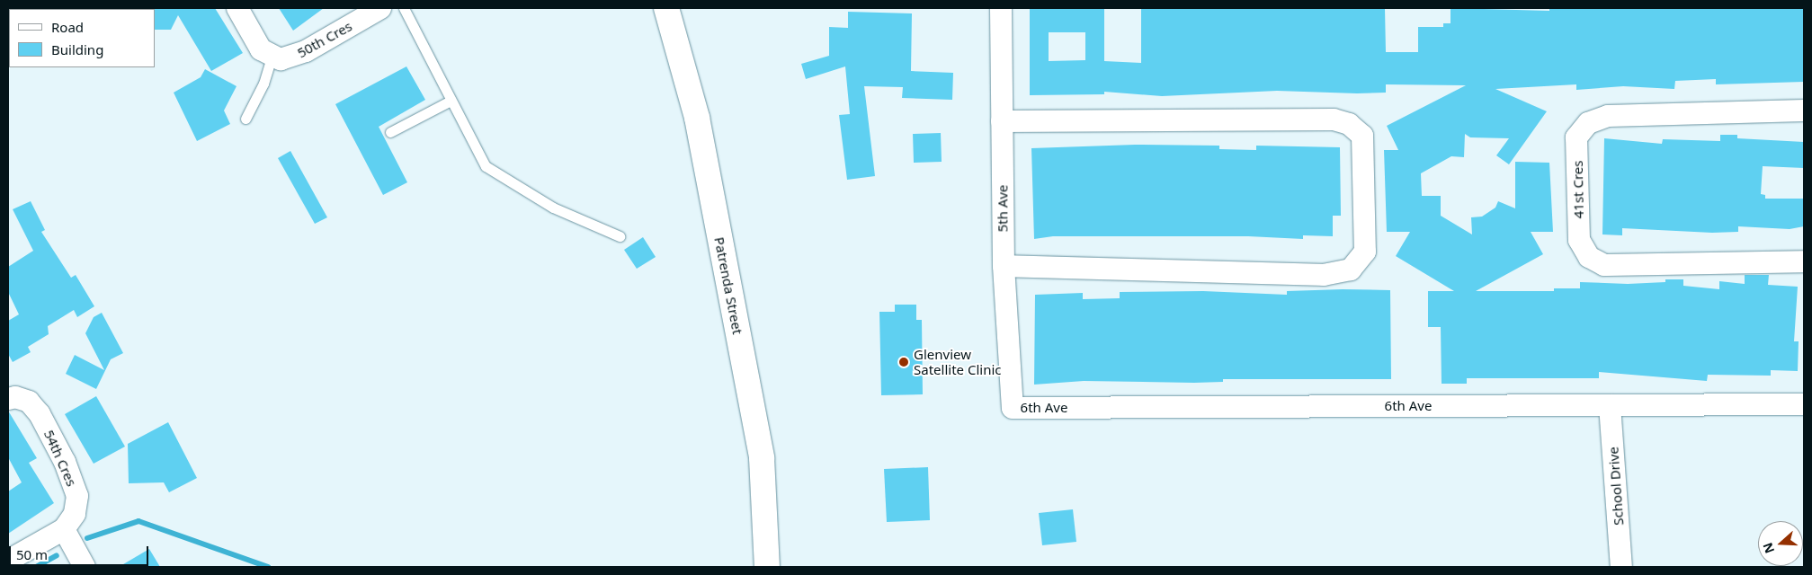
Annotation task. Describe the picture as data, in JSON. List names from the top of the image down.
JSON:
{
  "streets": {
    "street": [
      "50th Cres",
      "41st Cres",
      "5th Ave",
      "Patrenda Street",
      "6th Ave",
      "54th Cres",
      "School Drive"
    ]
  },
  "crossings": [
    ["5th Ave", "6th Ave"],
    ["6th Ave", "School Drive"]
  ],
  "places": ["Glenview Satellite Clinic"],
  "legend": ["Road", "Building"],
  "scale_bar": "50 m",
  "north": "left"
}
